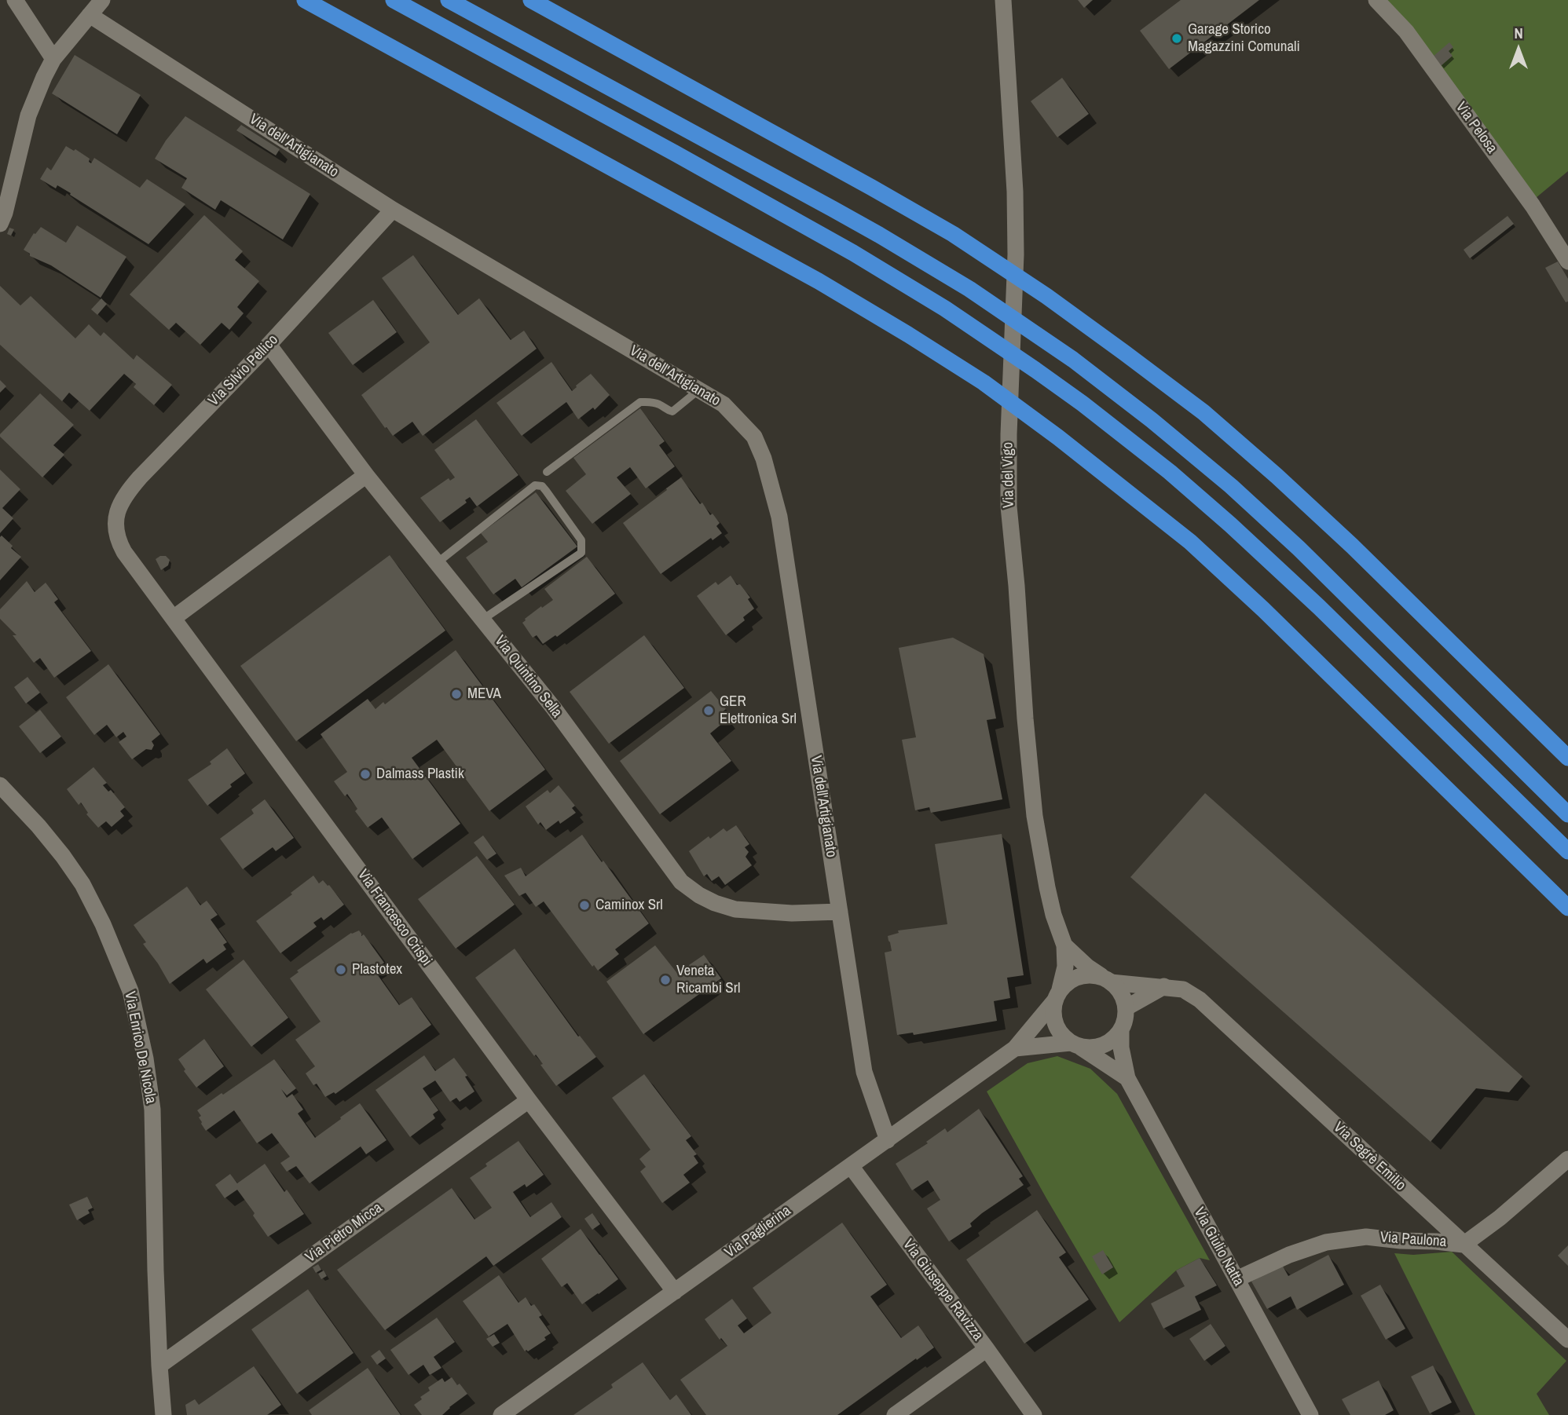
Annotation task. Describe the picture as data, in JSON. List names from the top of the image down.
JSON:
{
  "streets": {
    "street": [
      "Via Pelosa",
      "Via dell'Artigianato",
      "Via Silvio Pellico",
      "Via del Vigo",
      "Via Quintino Sella",
      "Via Francesco Crispi",
      "Via Enrico De Nicola",
      "Via Segrè Emilio",
      "Via Paglierina",
      "Via Pietro Micca",
      "Via Paulona",
      "Via Giulio Natta",
      "Via Giuseppe Ravizza"
    ]
  },
  "crossings": [
    ["Via dell'Artigianato", "Via Silvio Pellico"],
    ["Via dell'Artigianato", "Via Quintino Sella"],
    ["Via dell'Artigianato", "Via Paglierina"],
    ["Via Silvio Pellico", "Via Quintino Sella"],
    ["Via Silvio Pellico", "Via Francesco Crispi"],
    ["Via del Vigo", "Via Segrè Emilio"],
    ["Via del Vigo", "Via Paglierina"],
    ["Via del Vigo", "Via Giulio Natta"],
    ["Via Francesco Crispi", "Via Paglierina"],
    ["Via Francesco Crispi", "Via Pietro Micca"],
    ["Via Enrico De Nicola", "Via Pietro Micca"],
    ["Via Segrè Emilio", "Via Paglierina"],
    ["Via Segrè Emilio", "Via Paulona"],
    ["Via Segrè Emilio", "Via Giulio Natta"],
    ["Via Paglierina", "Via Giulio Natta"],
    ["Via Paglierina", "Via Giuseppe Ravizza"],
    ["Via Paulona", "Via Giulio Natta"]
  ],
  "places": [
    "Garage Storico Magazzini Comunali",
    "MEVA",
    "GER Elettronica Srl",
    "Dalmass Plastik",
    "Caminox Srl",
    "Plastotex",
    "Veneta Ricambi Srl"
  ],
  "north": "top"
}
